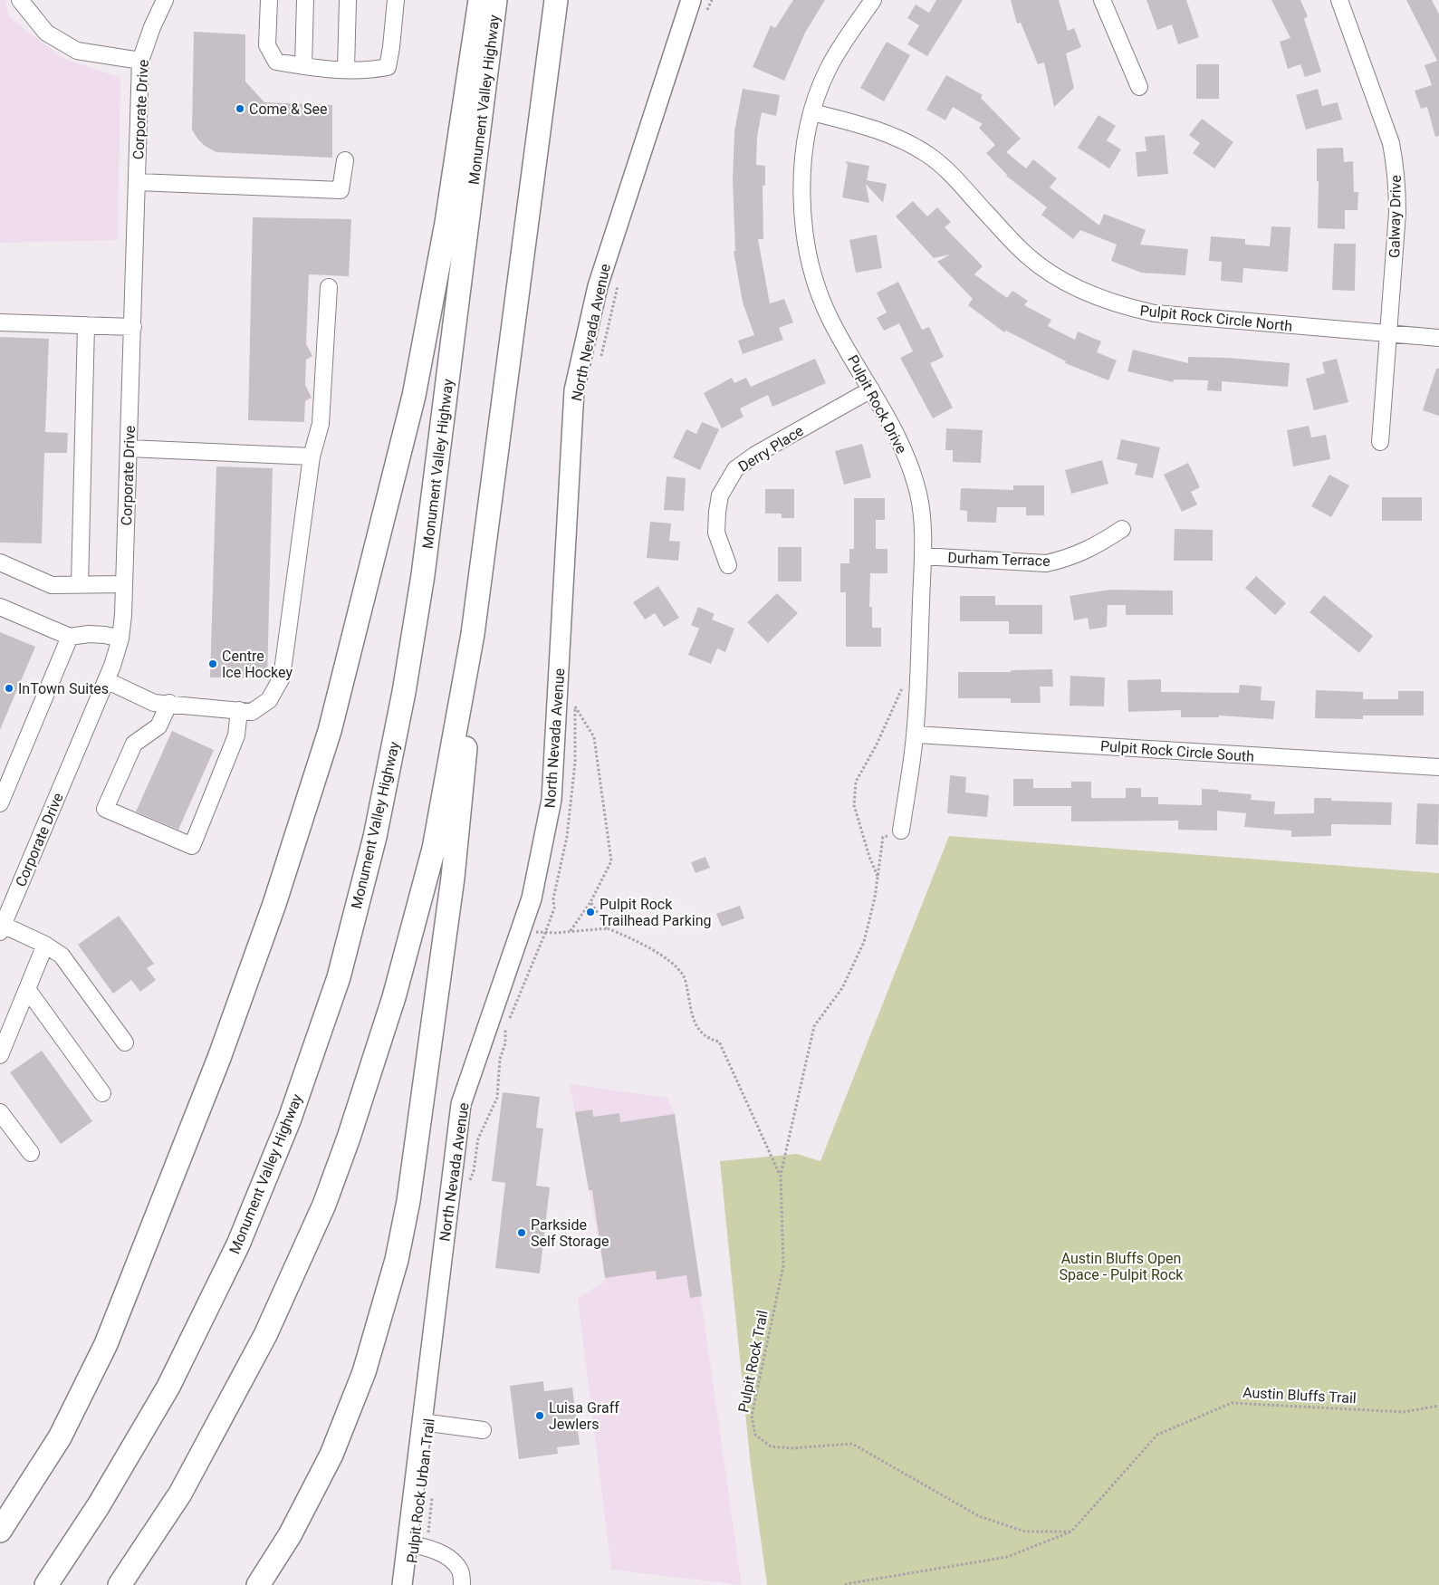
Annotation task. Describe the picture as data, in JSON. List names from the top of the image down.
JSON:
{
  "streets": {
    "highway": ["Monument Valley Highway"],
    "main road": ["North Nevada Avenue"],
    "street": [
      "Corporate Drive",
      "Galway Drive",
      "Pulpit Rock Circle North",
      "Pulpit Rock Drive",
      "Derry Place",
      "Durham Terrace",
      "Pulpit Rock Circle South"
    ],
    "path": ["Pulpit Rock Trail", "Austin Bluffs Trail", "Pulpit Rock Urban Trail"]
  },
  "crossings": [
    ["Galway Drive", "Pulpit Rock Circle North"],
    ["Pulpit Rock Circle North", "Pulpit Rock Drive"],
    ["Pulpit Rock Drive", "Derry Place"],
    ["Pulpit Rock Drive", "Durham Terrace"],
    ["Pulpit Rock Drive", "Pulpit Rock Circle South"],
    ["Pulpit Rock Drive", "Pulpit Rock Trail"],
    ["Pulpit Rock Trail", "Austin Bluffs Trail"]
  ],
  "parks": ["Austin Bluffs Open Space - Pulpit Rock"],
  "places": [
    "Come & See",
    "Centre Ice Hockey",
    "InTown Suites",
    "Pulpit Rock Trailhead Parking",
    "Parkside Self Storage",
    "Luisa Graff Jewlers"
  ]
}
